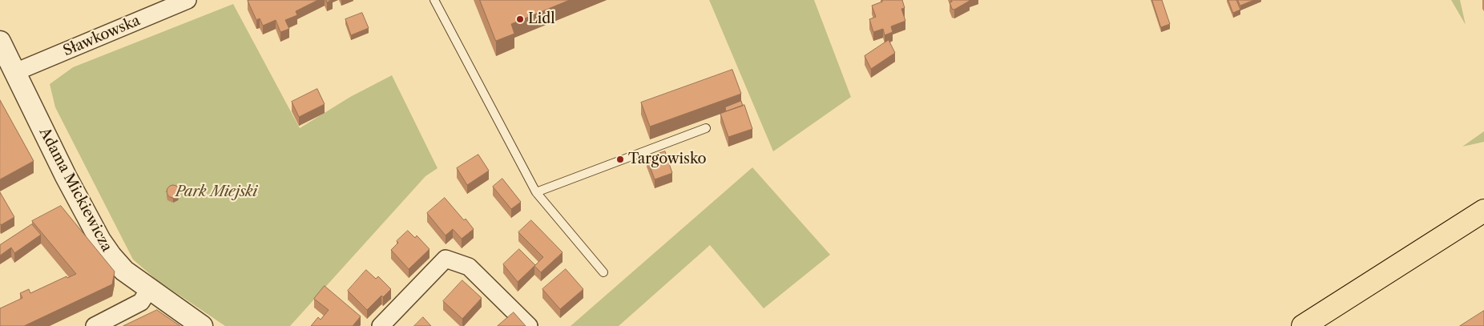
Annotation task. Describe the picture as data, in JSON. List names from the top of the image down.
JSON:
{
  "streets": {
    "street": ["Sławkowska", "Adama Mickiewicza"]
  },
  "crossings": [
    ["Sławkowska", "Adama Mickiewicza"]
  ],
  "parks": ["Park Miejski"],
  "places": ["Lidl", "Targowisko"]
}
